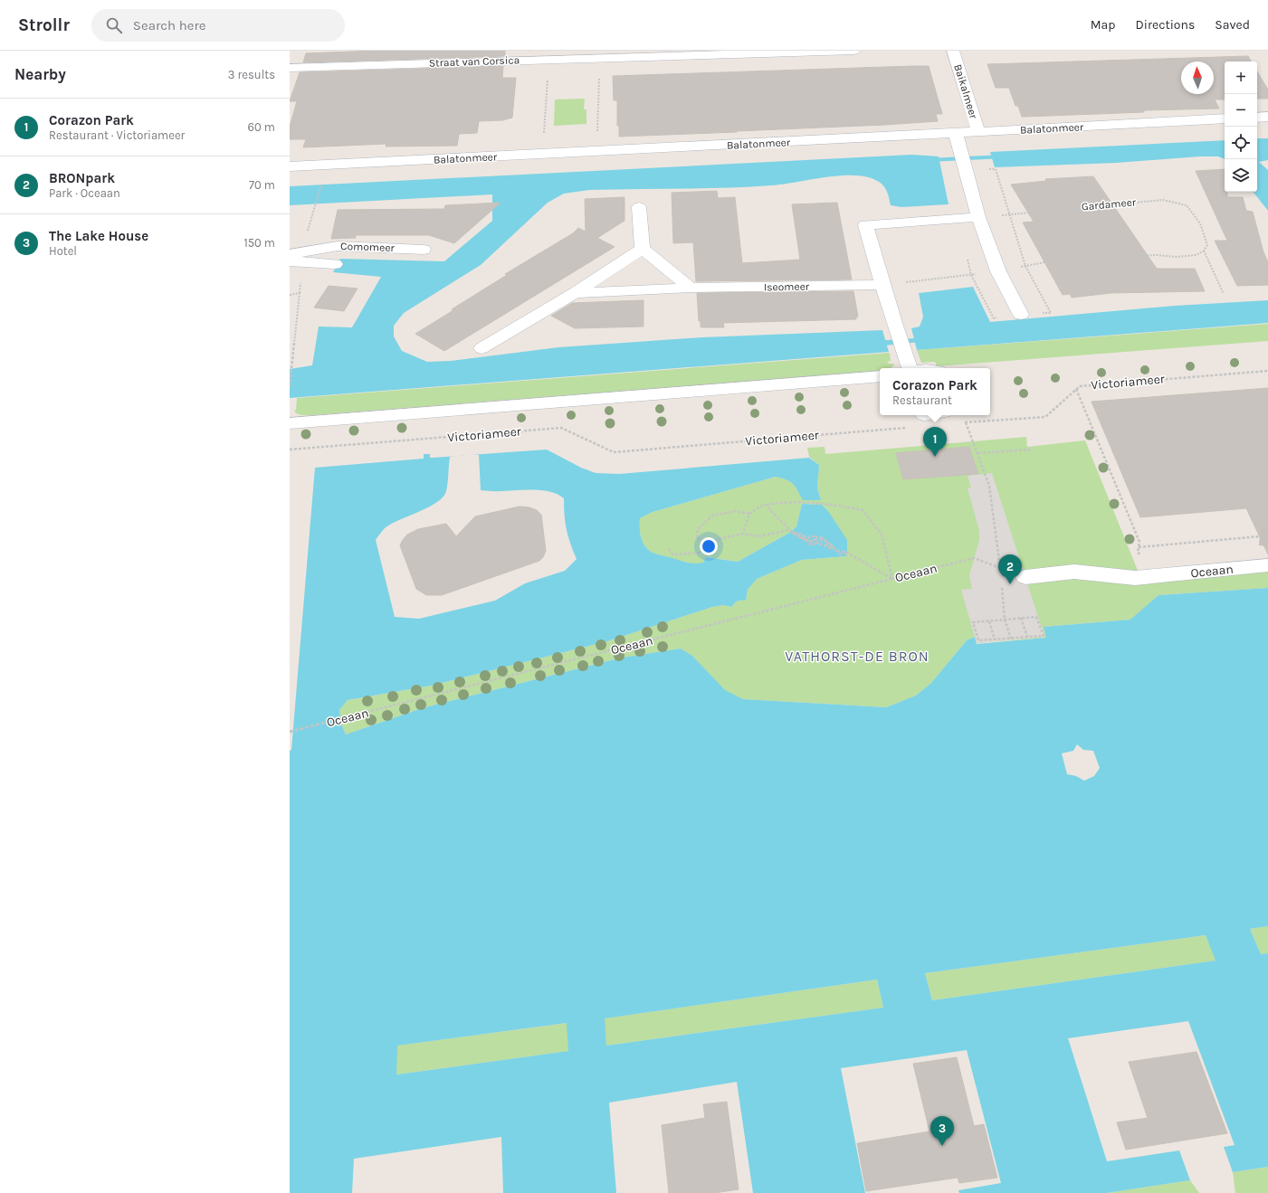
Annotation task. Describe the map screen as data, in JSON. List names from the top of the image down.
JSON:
{
  "streets": {
    "street": [
      "Straat van Corsica",
      "Baikalmeer",
      "Balatonmeer",
      "Comomeer",
      "Iseomeer",
      "Victoriameer",
      "Oceaan"
    ],
    "path": ["Gardameer"]
  },
  "crossings": [
    ["Baikalmeer", "Balatonmeer"]
  ],
  "districts": ["VATHORST-DE BRON"],
  "north": "top",
  "page": {
    "header": "Strollr",
    "search": "Search here",
    "nav": ["Map", "Directions", "Saved"],
    "heading": ["Nearby", "3 results"],
    "map_buttons": ["+", "−"],
    "list": [
      {
        "mark": "1",
        "name": "Corazon Park",
        "note": "Restaurant · Victoriameer",
        "value": "60 m"
      },
      {
        "mark": "2",
        "name": "BRONpark",
        "note": "Park · Oceaan",
        "value": "70 m"
      },
      {
        "mark": "3",
        "name": "The Lake House",
        "note": "Hotel",
        "value": "150 m"
      }
    ],
    "popup": ["Corazon Park", "Restaurant"],
    "pins": ["1", "2", "3"]
  }
}
